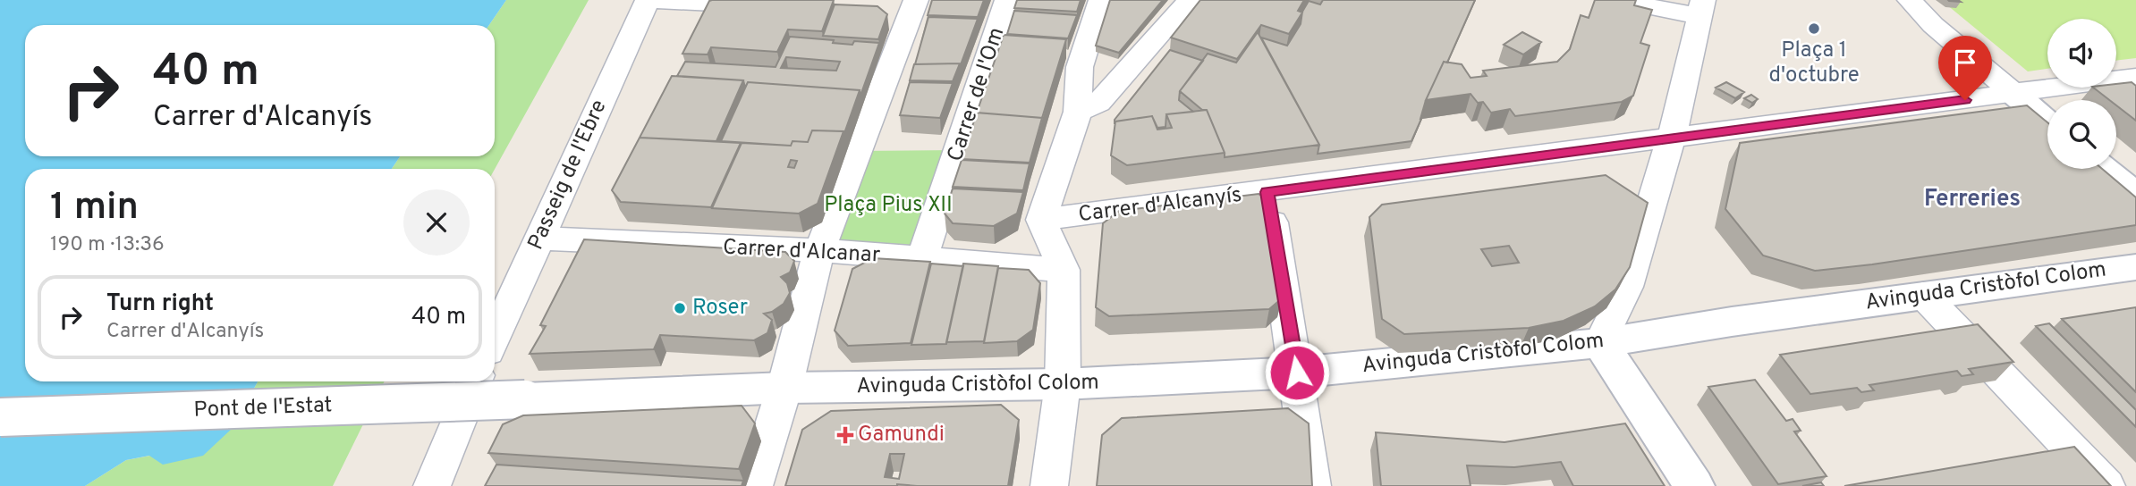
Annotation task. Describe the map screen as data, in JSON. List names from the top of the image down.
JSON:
{
  "streets": {
    "street": [
      "Carrer de l'Om",
      "Passeig de l'Ebre",
      "Carrer d'Alcanyís",
      "Carrer d'Alcanar",
      "Avinguda Cristòfol Colom",
      "Pont de l'Estat"
    ]
  },
  "crossings": [
    ["Carrer de l'Om", "Carrer d'Alcanar"],
    ["Passeig de l'Ebre", "Carrer d'Alcanar"],
    ["Avinguda Cristòfol Colom", "Pont de l'Estat"]
  ],
  "districts": ["Ferreries"],
  "parks": ["Plaça Pius XII"],
  "places": {
    "other": ["Plaça 1 d'octubre", "Roser"],
    "health": ["Gamundi"]
  },
  "page": {
    "turn": ["40 m", "Carrer d'Alcanyís"],
    "heading": ["1 min", "190 m · 13:36"],
    "list": [
      {
        "name": "Turn right",
        "note": "Carrer d'Alcanyís",
        "value": "40 m"
      }
    ]
  }
}
